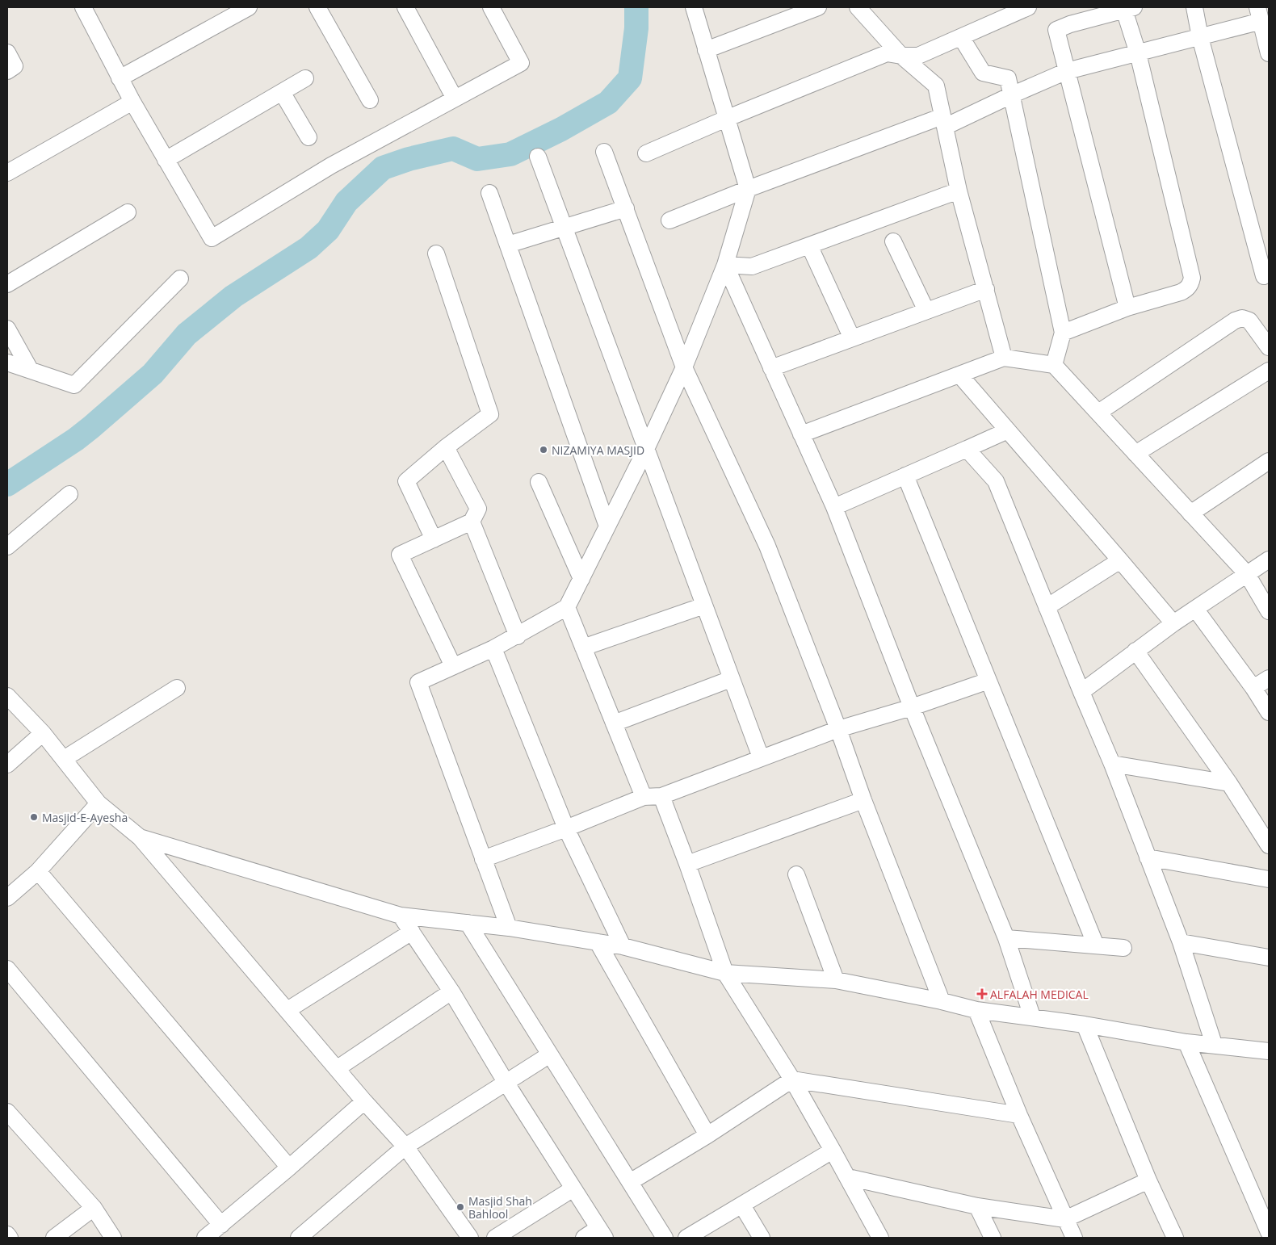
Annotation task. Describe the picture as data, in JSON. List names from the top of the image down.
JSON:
{
  "places": {
    "other": ["NIZAMIYA MASJID", "Masjid-E-Ayesha", "Masjid Shah Bahlool"],
    "health": ["ALFALAH MEDICAL"]
  }
}
